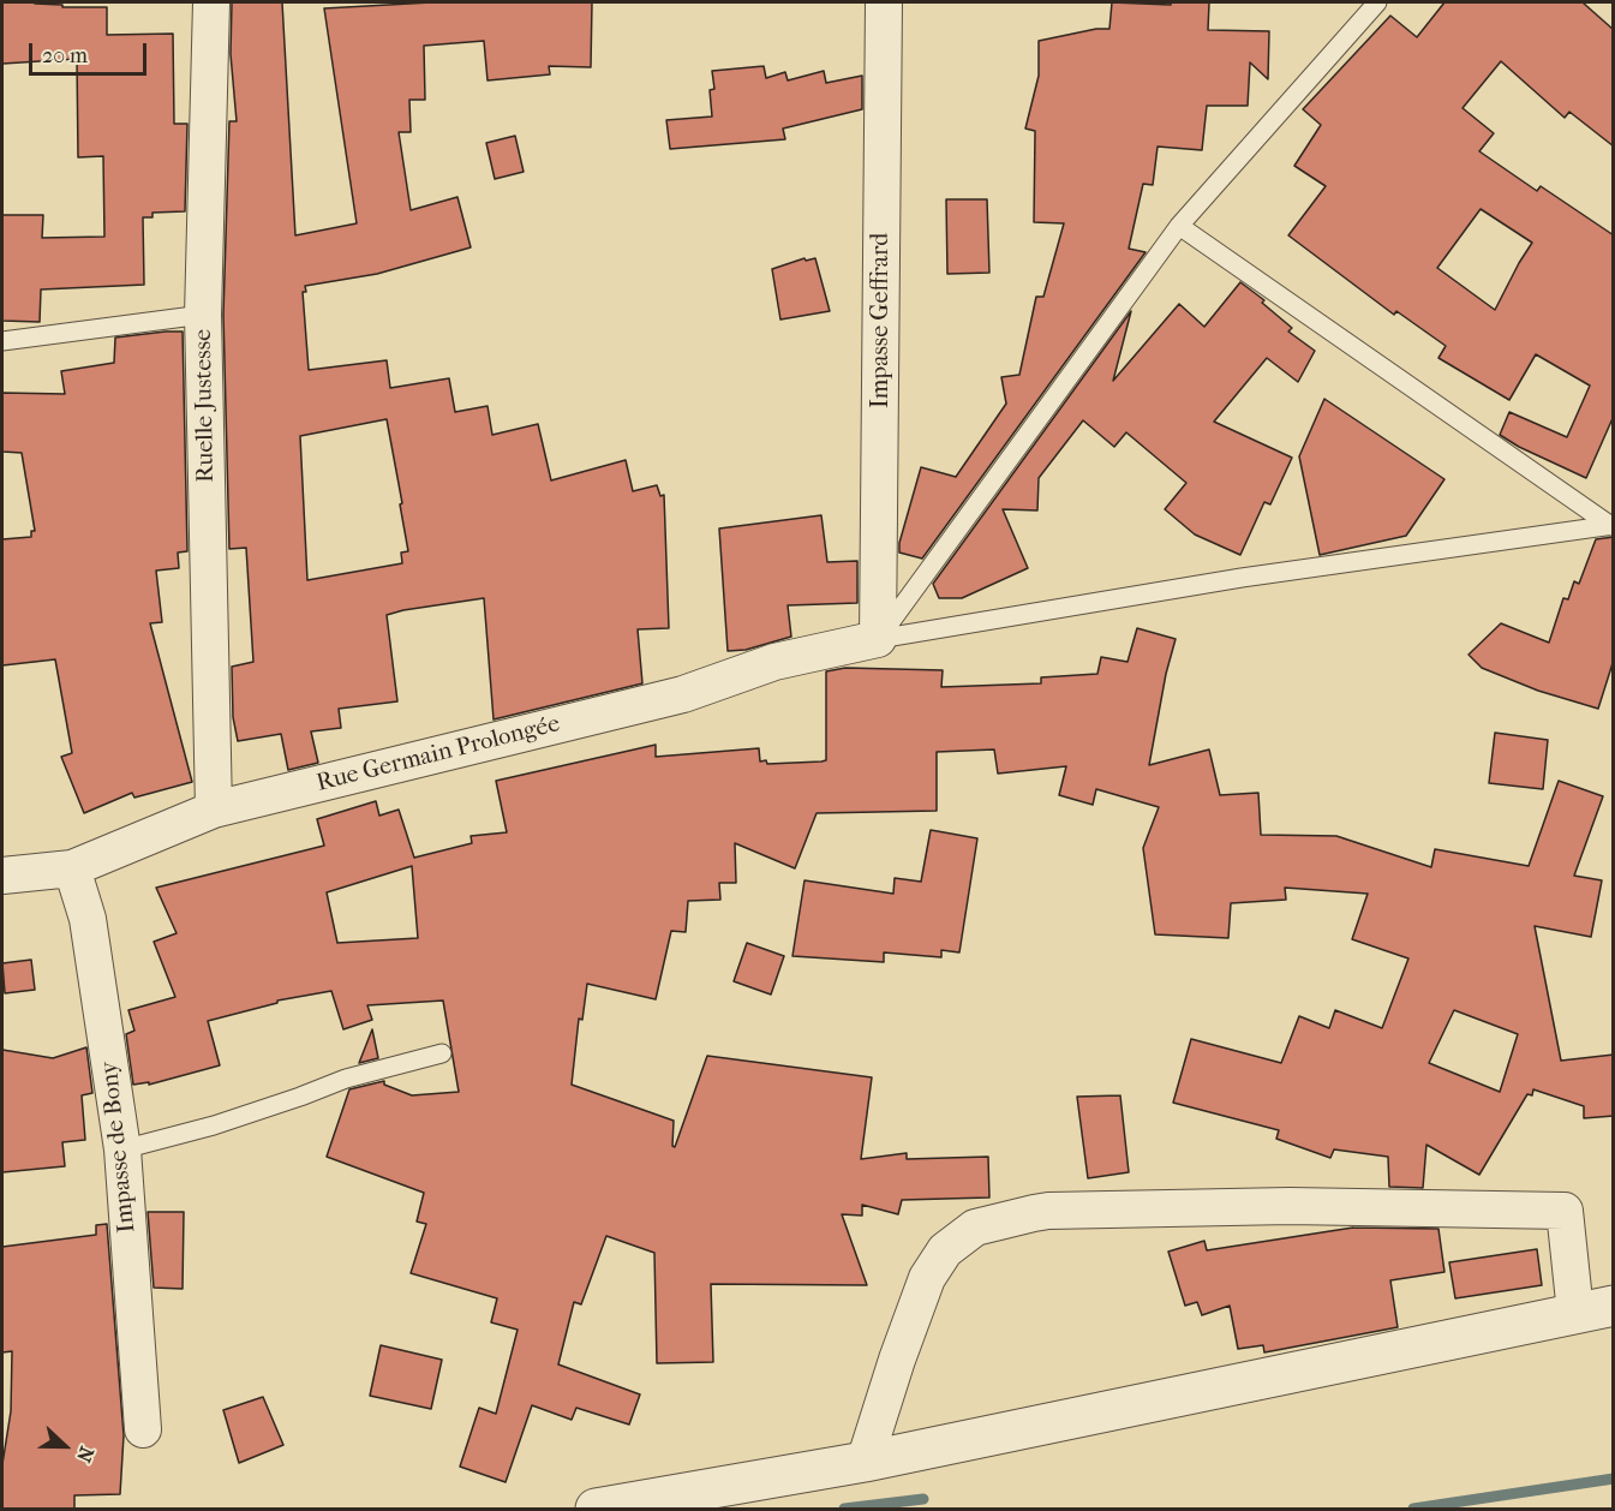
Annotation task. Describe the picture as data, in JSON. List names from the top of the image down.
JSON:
{
  "streets": {
    "street": [
      "Impasse Geffrard",
      "Ruelle Justesse",
      "Rue Germain Prolongée",
      "Impasse de Bony"
    ]
  },
  "crossings": [
    ["Impasse Geffrard", "Rue Germain Prolongée"],
    ["Ruelle Justesse", "Rue Germain Prolongée"],
    ["Rue Germain Prolongée", "Impasse de Bony"]
  ],
  "scale_bar": "20 m",
  "north": "right"
}
